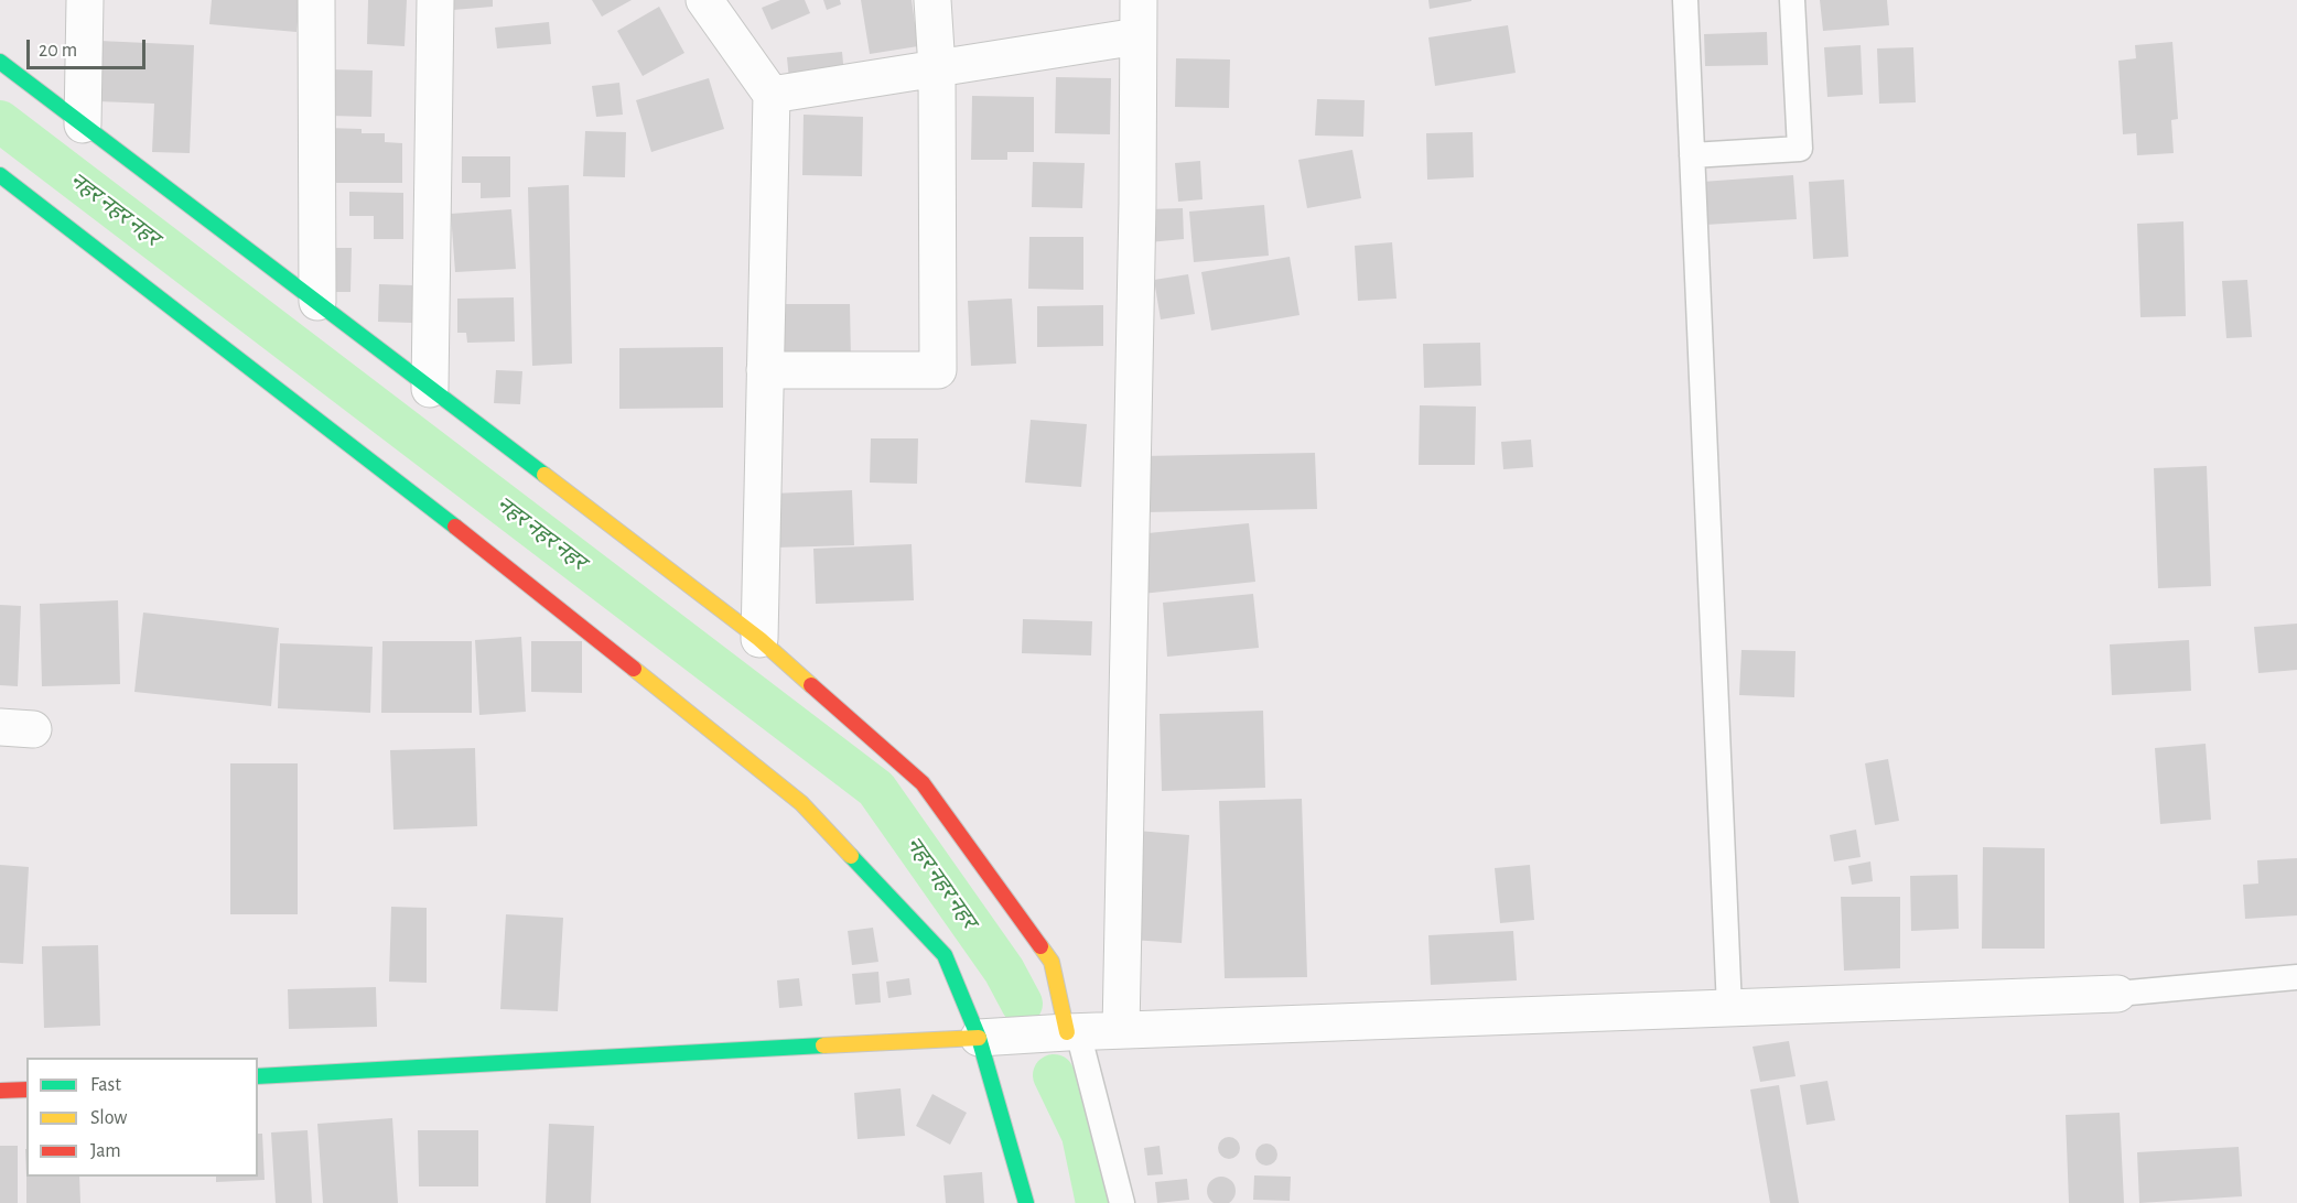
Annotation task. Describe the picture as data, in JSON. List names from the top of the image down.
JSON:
{
  "water": ["नहर नहर नहर"],
  "legend": ["Fast", "Slow", "Jam"],
  "scale_bar": "20 m"
}
